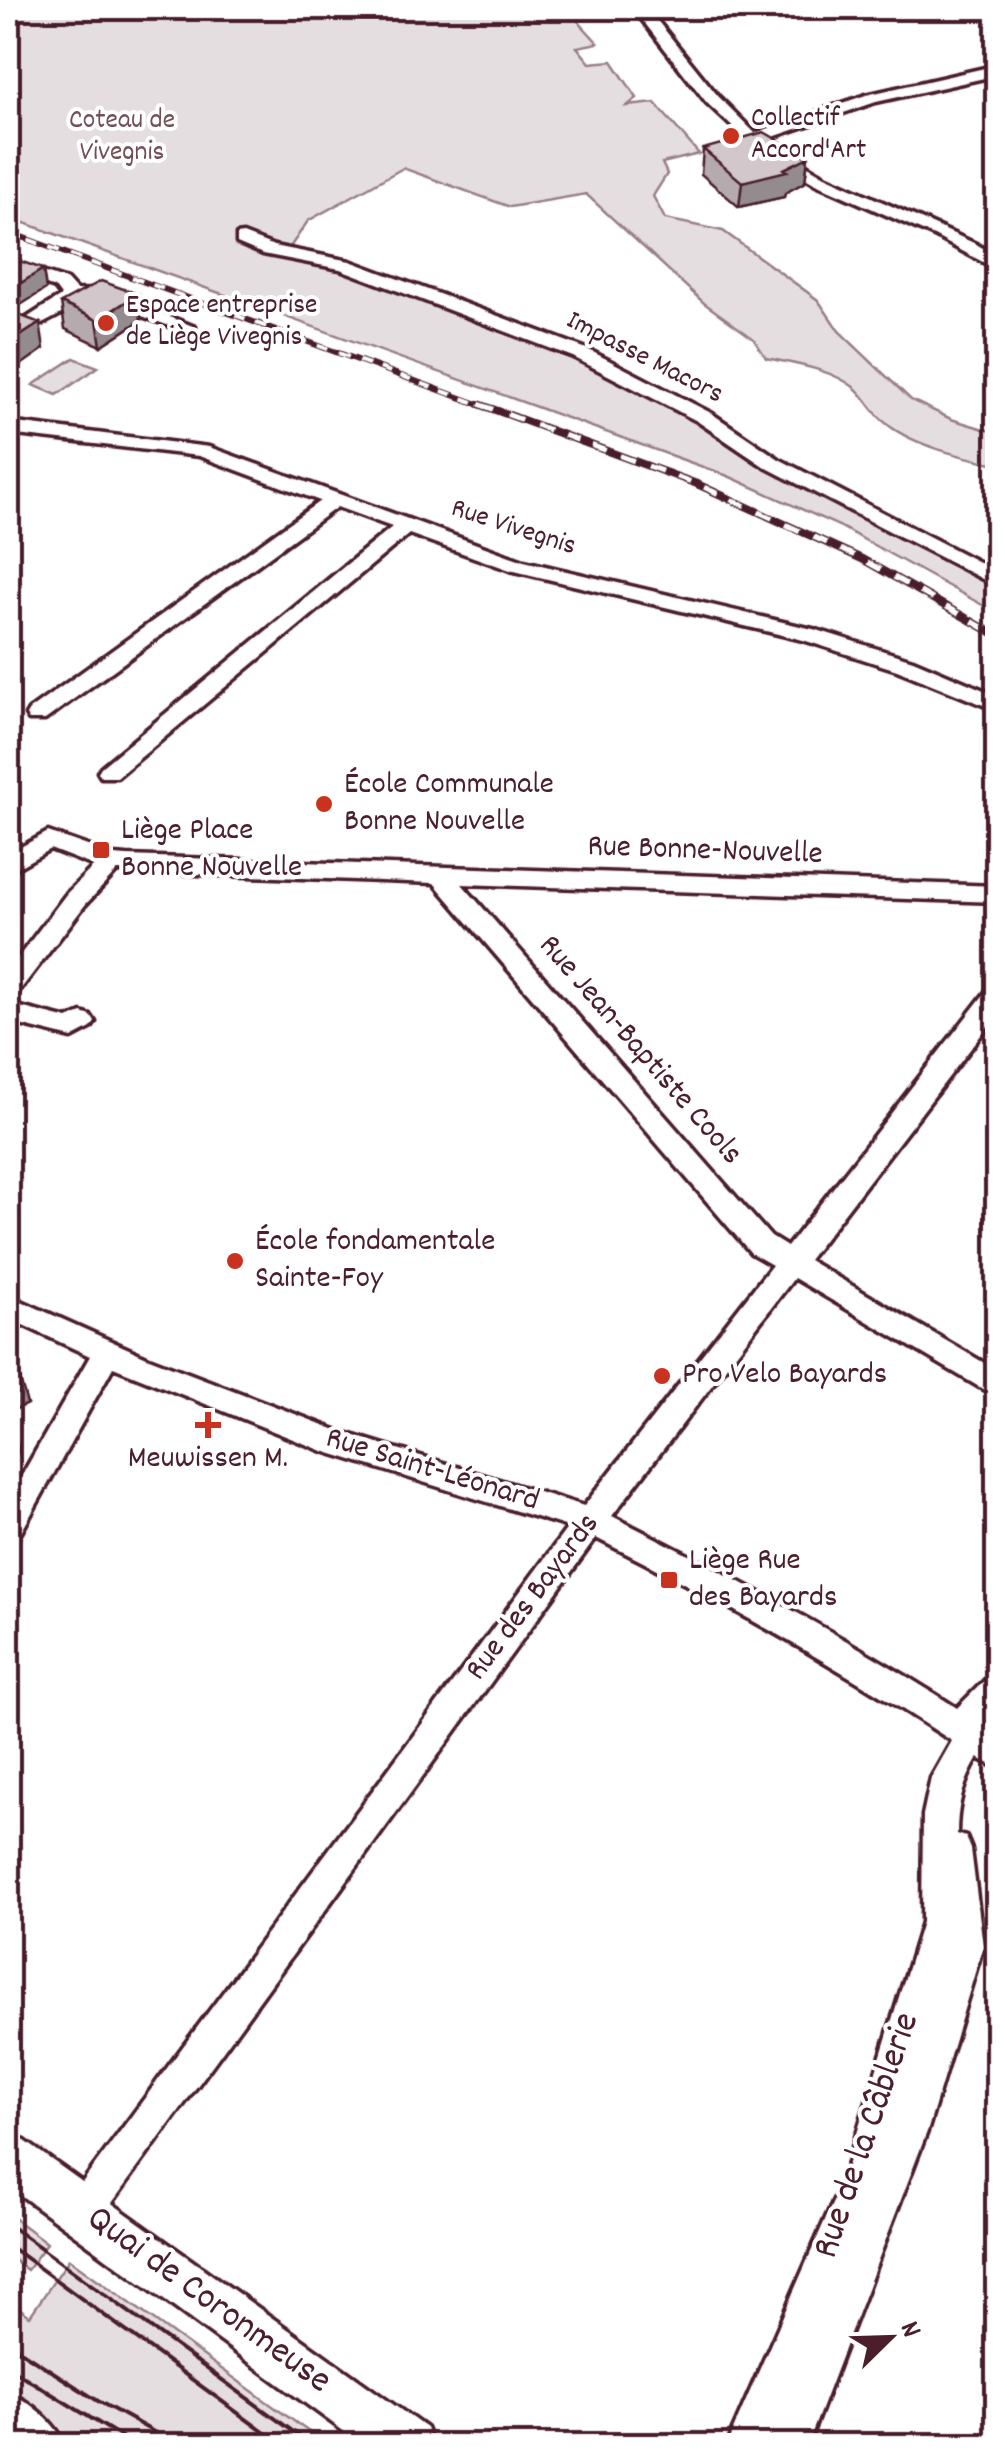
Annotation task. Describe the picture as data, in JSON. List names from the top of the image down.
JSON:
{
  "streets": {
    "main road": ["Quai de Coronmeuse"],
    "street": [
      "Impasse Macors",
      "Rue Vivegnis",
      "Rue Bonne-Nouvelle",
      "Rue Jean-Baptiste Cools",
      "Rue Saint-Léonard",
      "Rue des Bayards",
      "Rue de la Câblerie"
    ]
  },
  "crossings": [
    ["Rue Bonne-Nouvelle", "Rue Jean-Baptiste Cools"],
    ["Rue Jean-Baptiste Cools", "Rue des Bayards"],
    ["Rue Saint-Léonard", "Rue des Bayards"],
    ["Rue Saint-Léonard", "Rue de la Câblerie"],
    ["Rue des Bayards", "Quai de Coronmeuse"]
  ],
  "parks": ["Coteau de Vivegnis"],
  "places": {
    "other": [
      "Collectif Accord'Art",
      "Espace entreprise de Liège Vivegnis",
      "École Communale Bonne Nouvelle",
      "École fondamentale Sainte-Foy",
      "Pro Velo Bayards"
    ],
    "transit": ["Liège Place Bonne Nouvelle", "Liège Rue des Bayards"],
    "health": ["Meuwissen M."]
  },
  "north": "top right"
}
